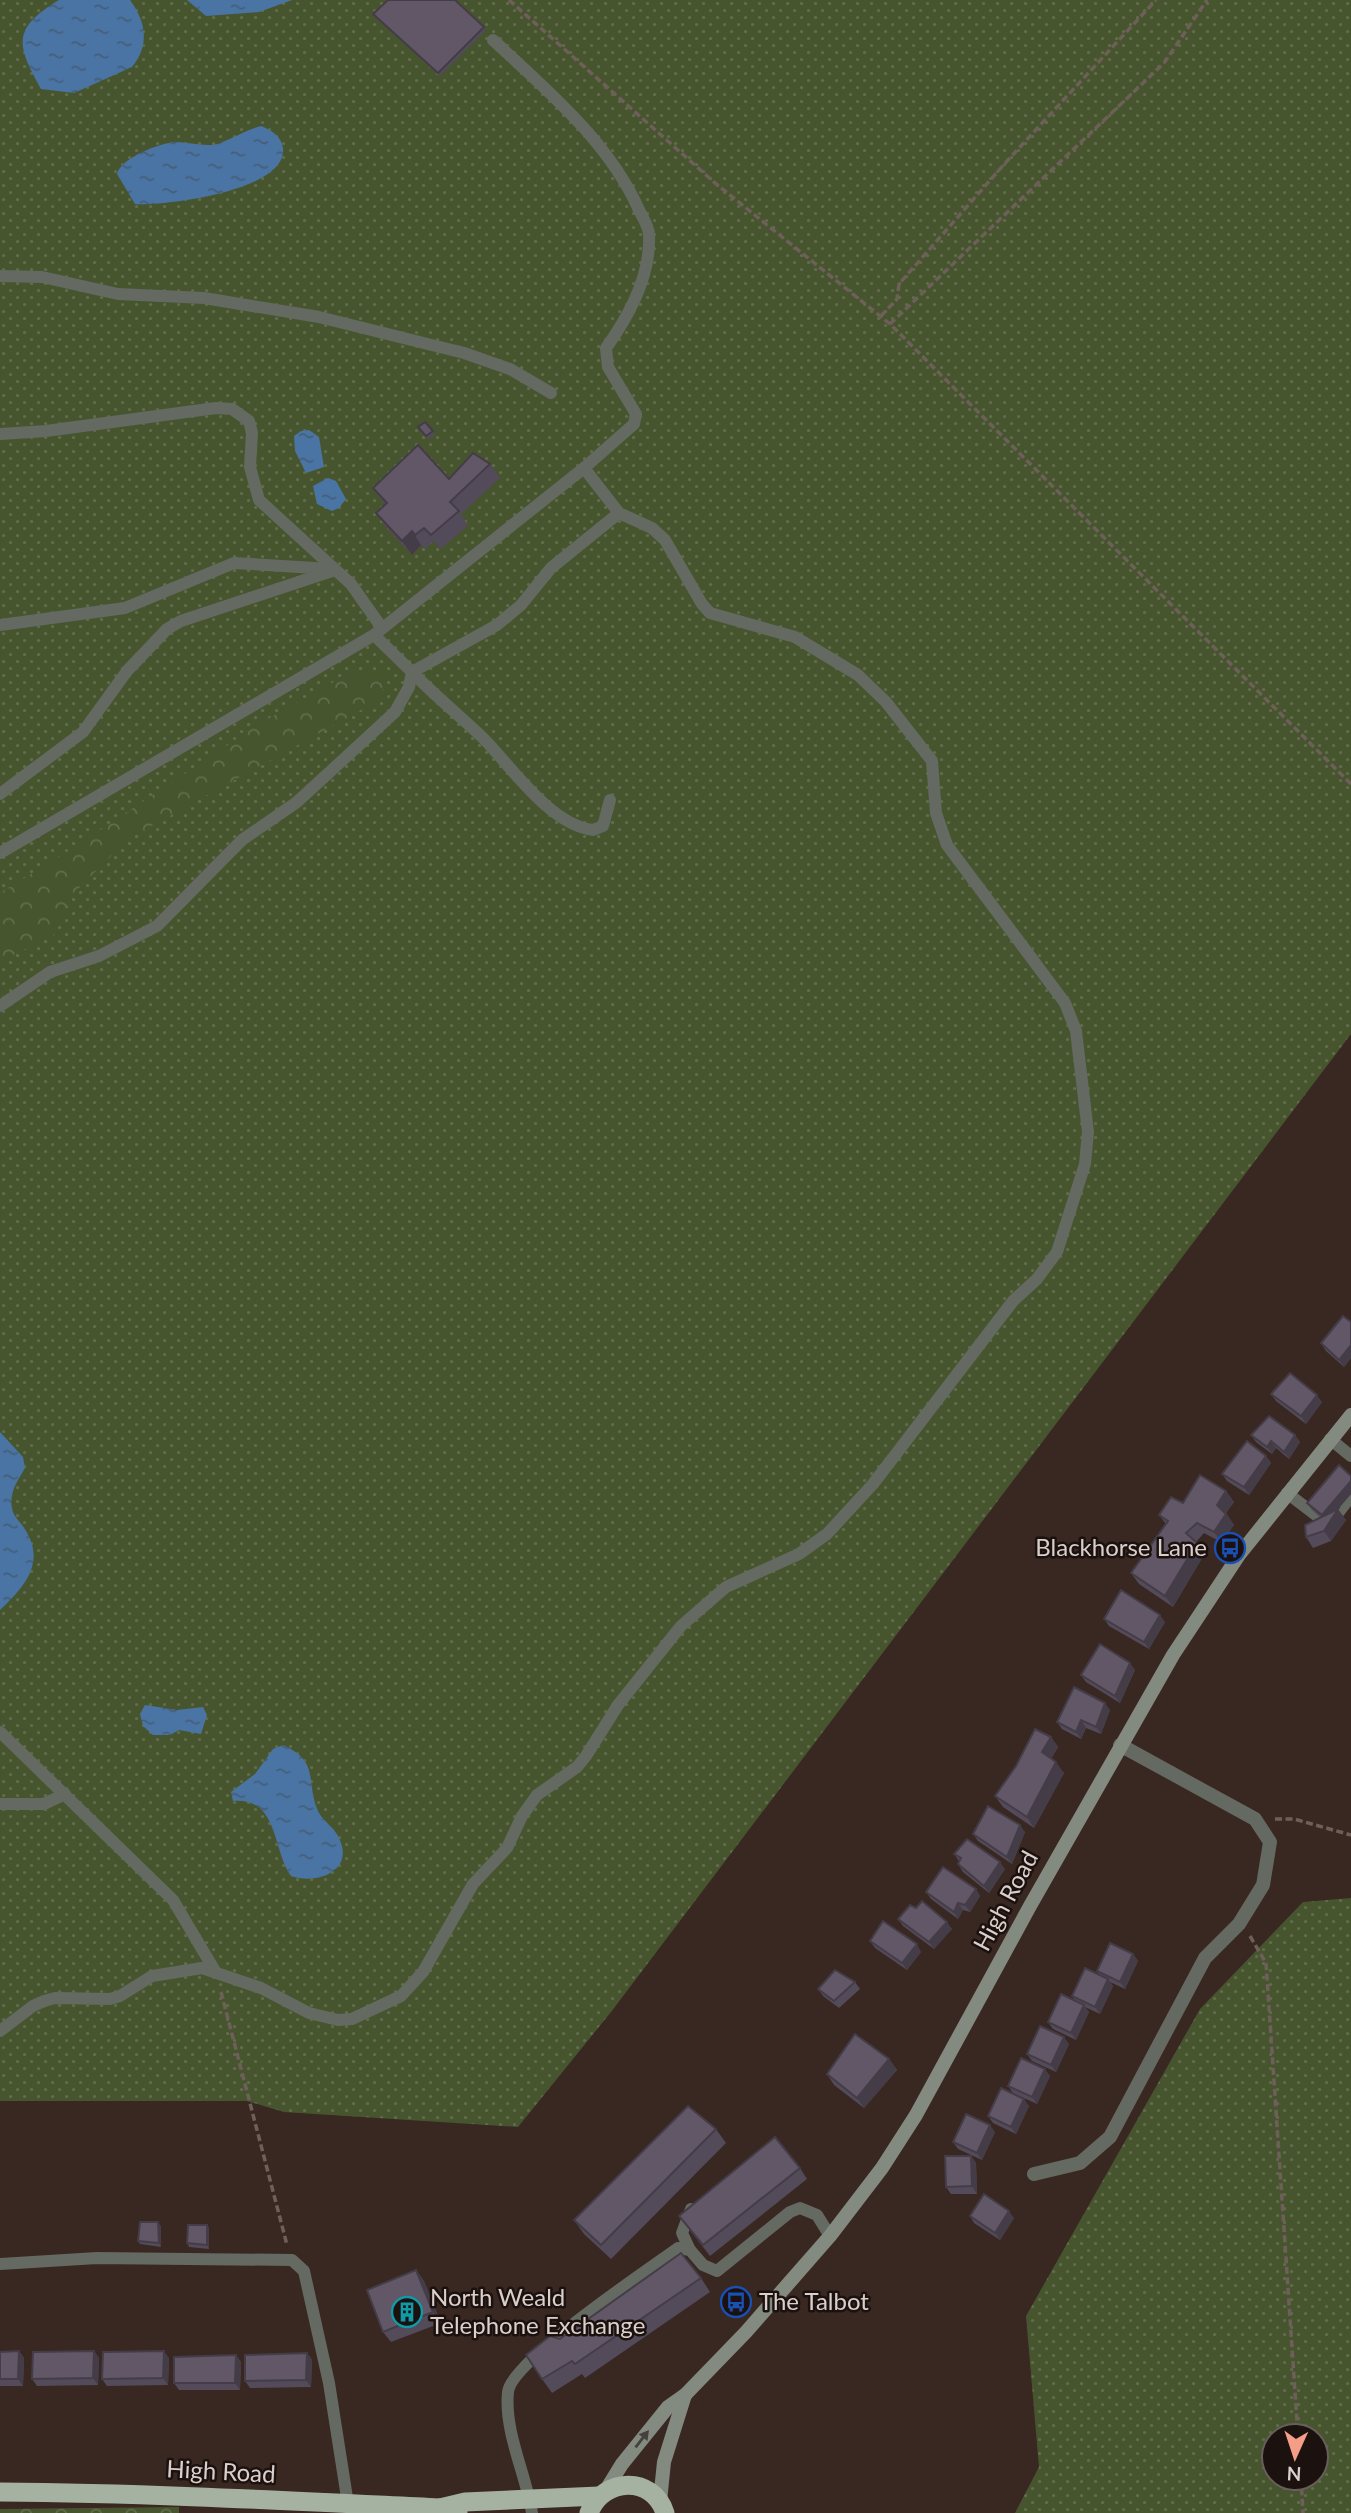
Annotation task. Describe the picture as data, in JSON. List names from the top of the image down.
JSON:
{
  "streets": {
    "highway": ["High Road"]
  },
  "places": {
    "bus stop": ["Blackhorse Lane", "The Talbot"],
    "building": ["North Weald Telephone Exchange"]
  },
  "north": "bottom"
}
